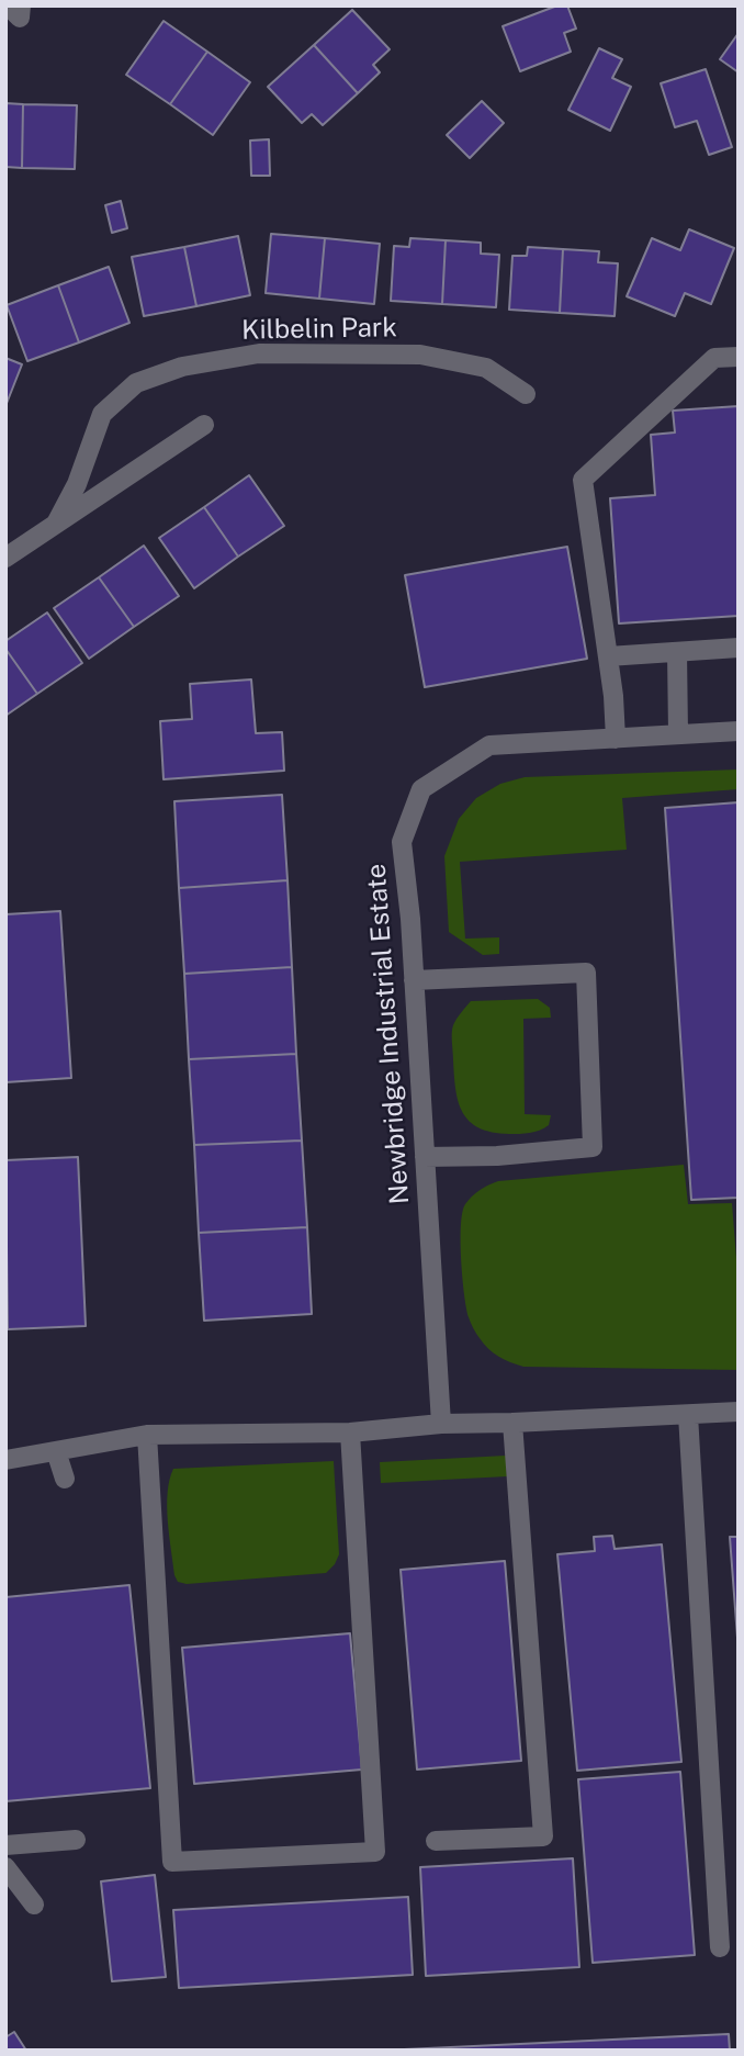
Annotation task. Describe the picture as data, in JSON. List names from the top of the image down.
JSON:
{
  "streets": {
    "street": ["Kilbelin Park", "Newbridge Industrial Estate"]
  }
}
